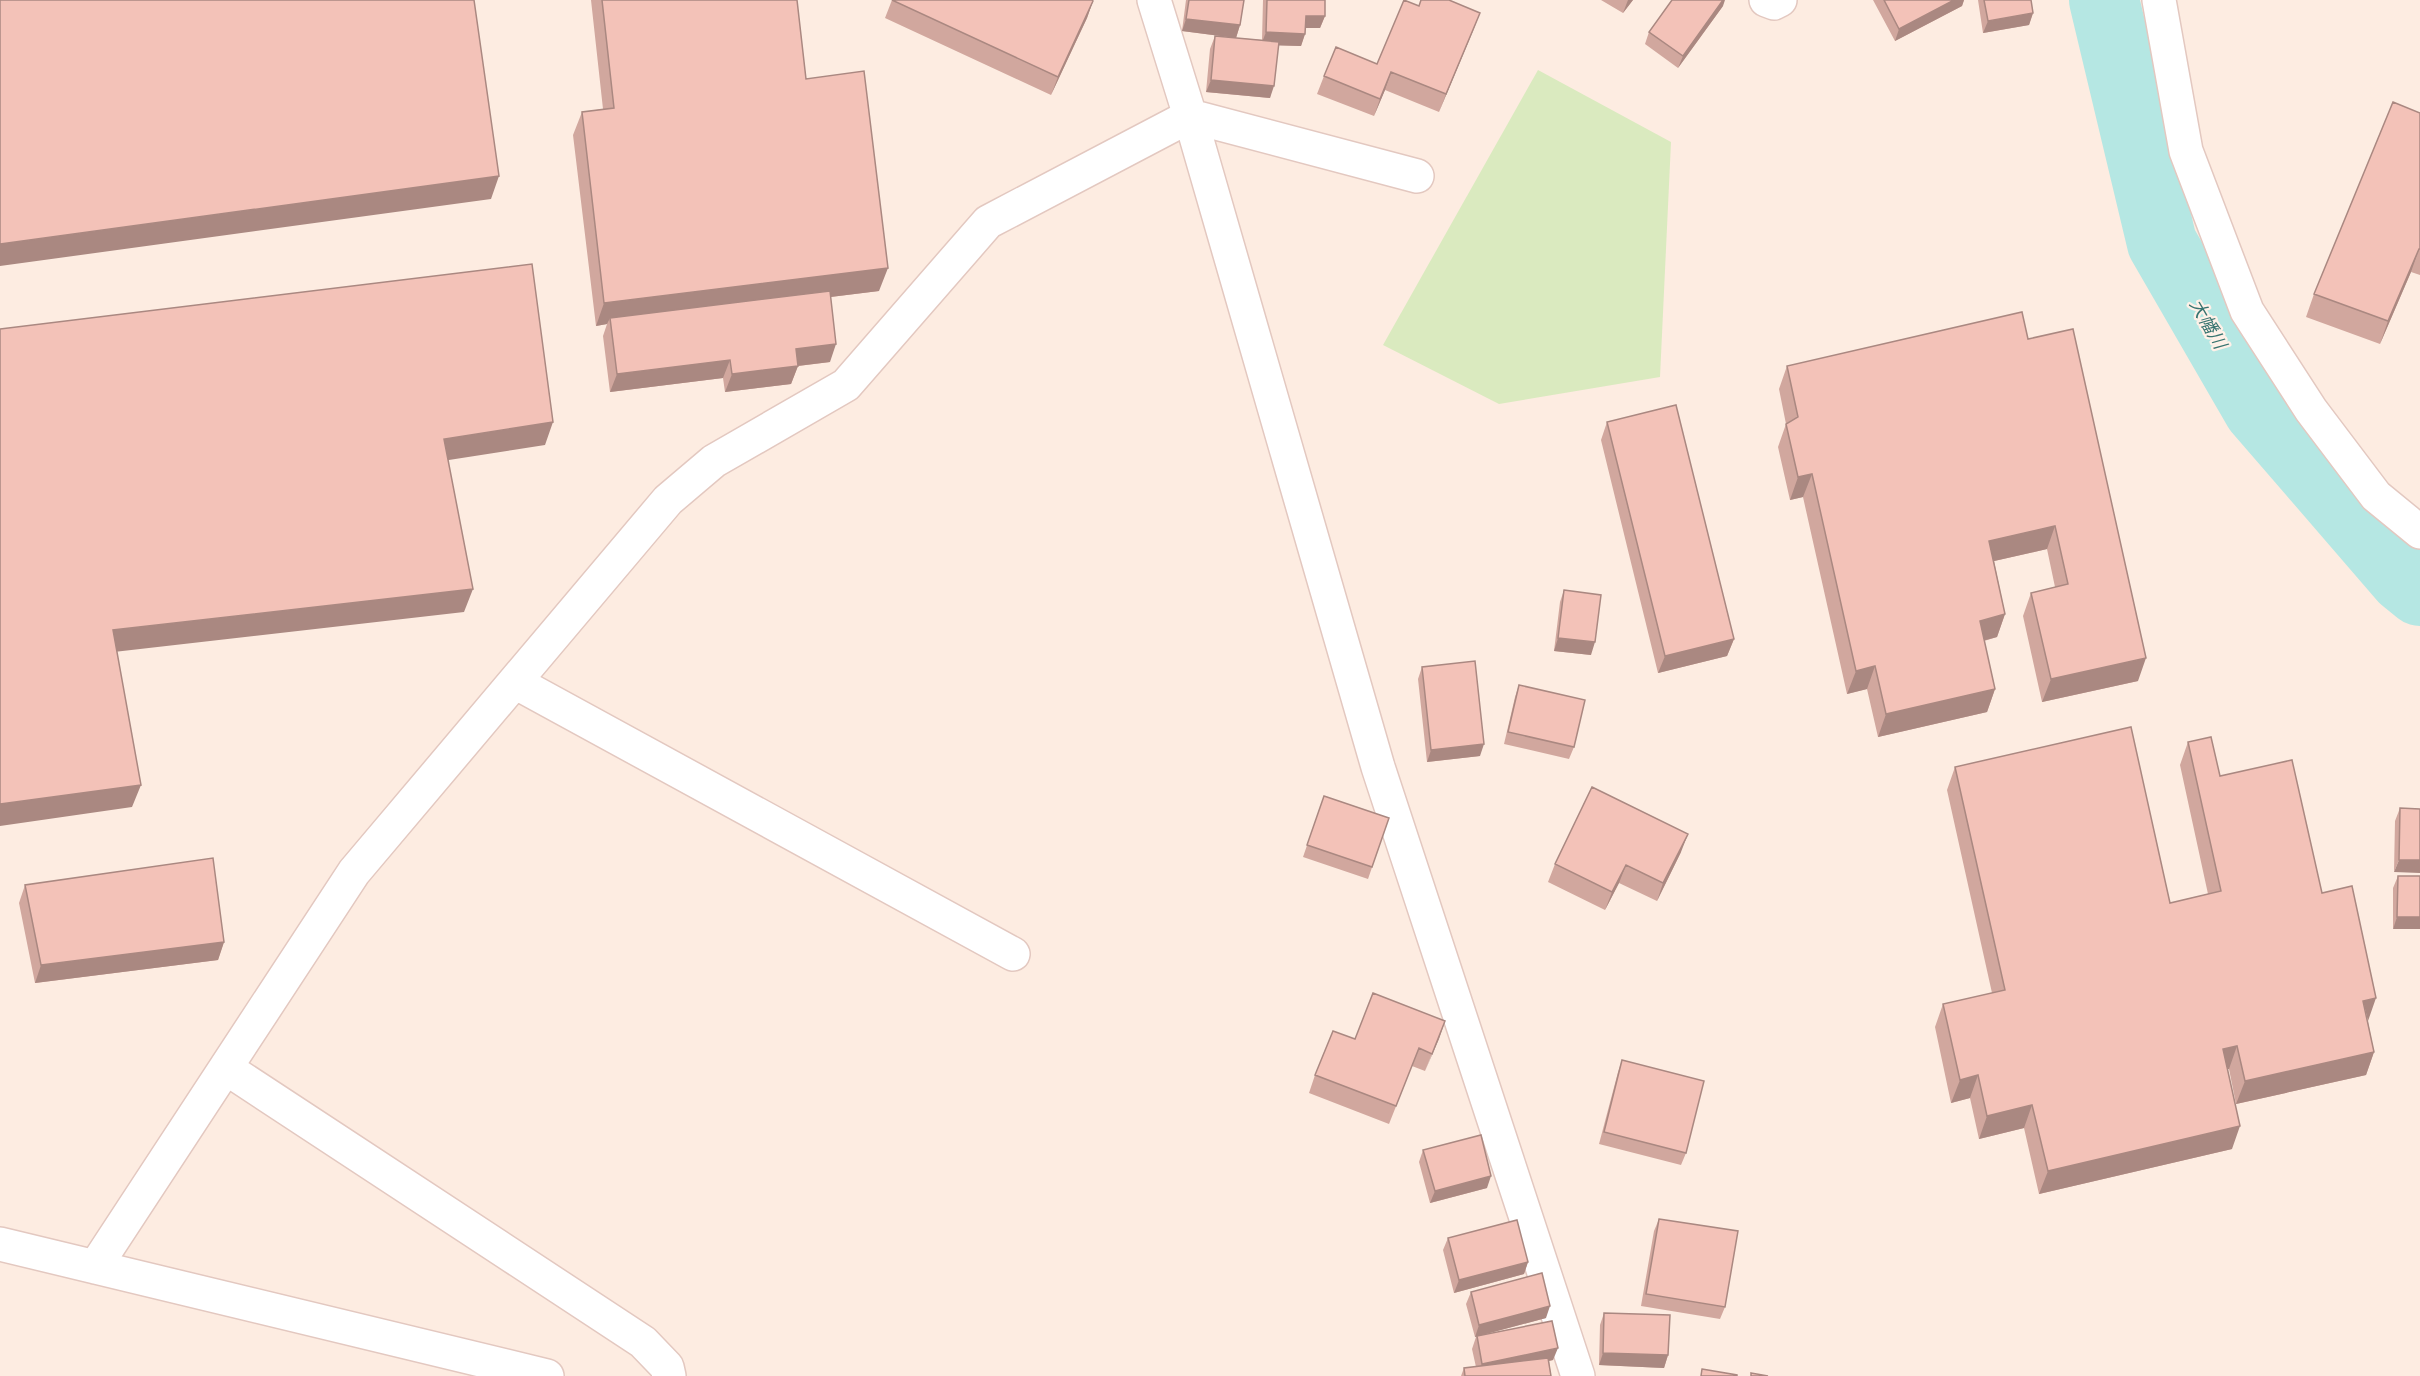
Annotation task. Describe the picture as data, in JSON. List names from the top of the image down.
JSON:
{
  "water": ["大幡川"]
}
